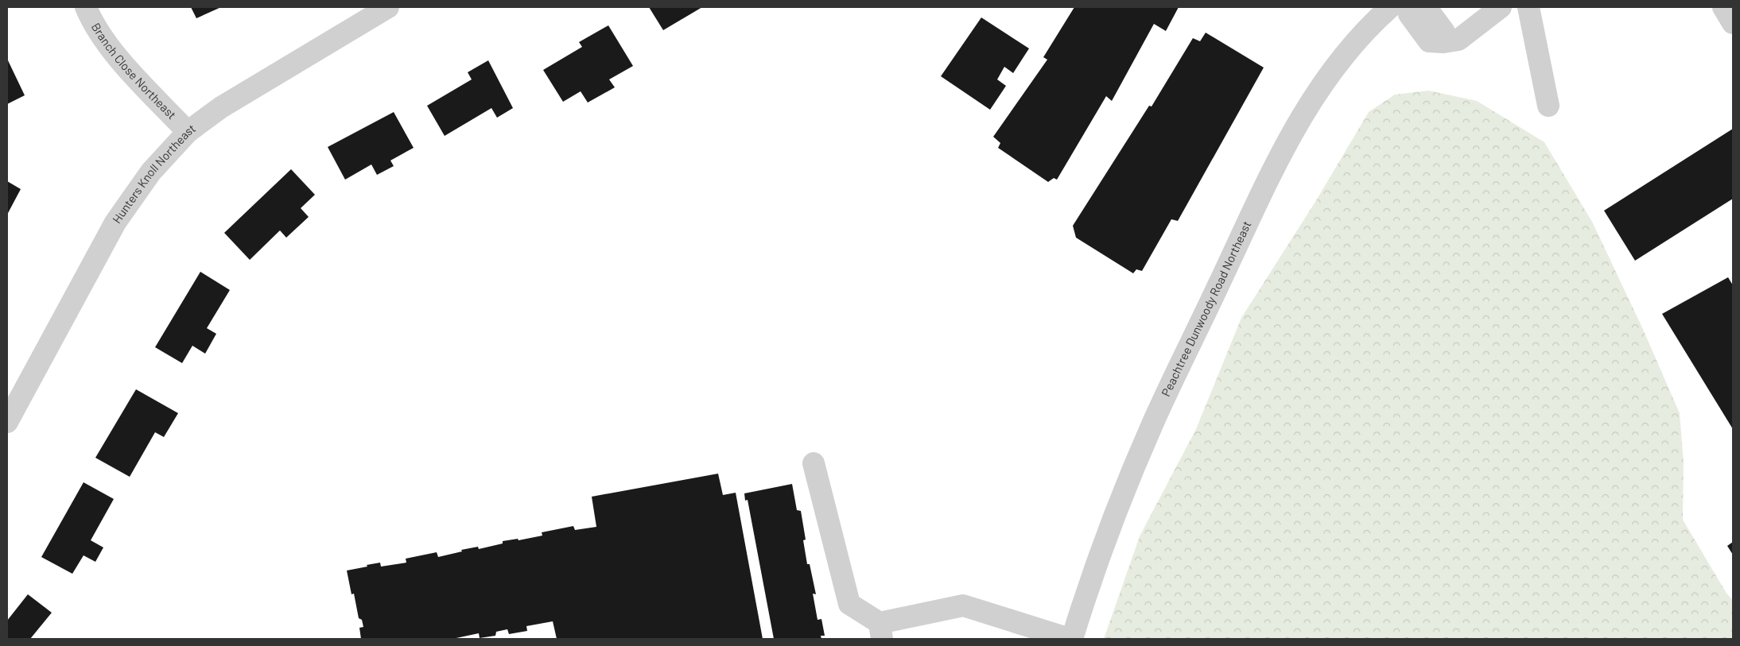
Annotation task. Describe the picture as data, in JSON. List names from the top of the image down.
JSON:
{
  "streets": {
    "street": ["Branch Close Northeast", "Hunters Knoll Northeast", "Peachtree Dunwoody Road Northeast"]
  },
  "crossings": [
    ["Branch Close Northeast", "Hunters Knoll Northeast"]
  ]
}
